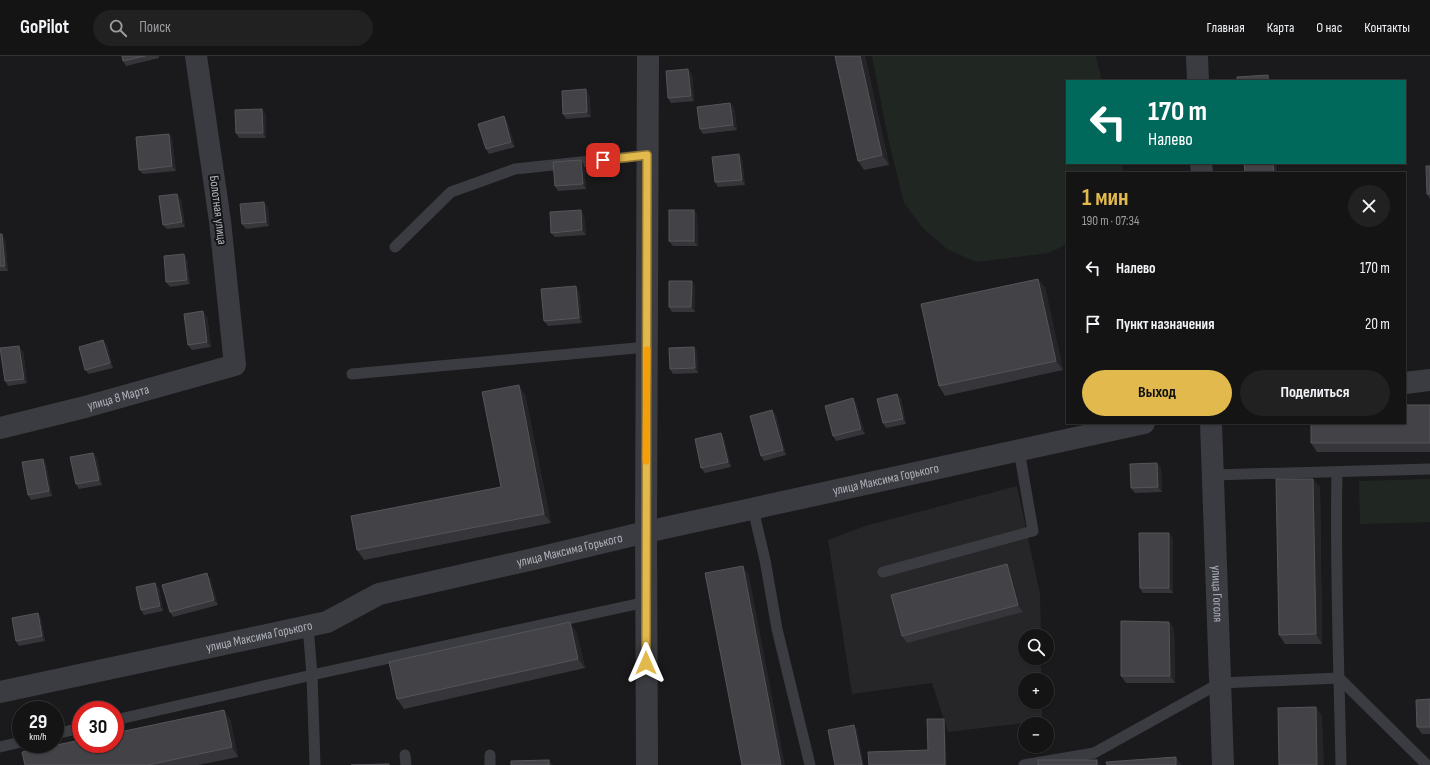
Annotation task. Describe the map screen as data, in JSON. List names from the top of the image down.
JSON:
{
  "streets": {
    "street": [
      "Болотная улица",
      "улица 8 Марта",
      "улица Максима Горького",
      "улица Гоголя"
    ]
  },
  "crossings": [
    ["Болотная улица", "улица 8 Марта"]
  ],
  "page": {
    "header": "GoPilot",
    "search": "Поиск",
    "nav": [
      "Главная",
      "Карта",
      "О нас",
      "Контакты"
    ],
    "turn": ["170 m", "Налево"],
    "heading": ["1 мин", "190 m · 07:34"],
    "list": [
      {
        "name": "Налево",
        "value": "170 m"
      },
      {
        "name": "Пункт назначения",
        "value": "20 m"
      }
    ],
    "buttons": ["Выход", "Поделиться"],
    "map_buttons": ["+", "−"],
    "speed": "29 km/h",
    "limit": "30"
  }
}
